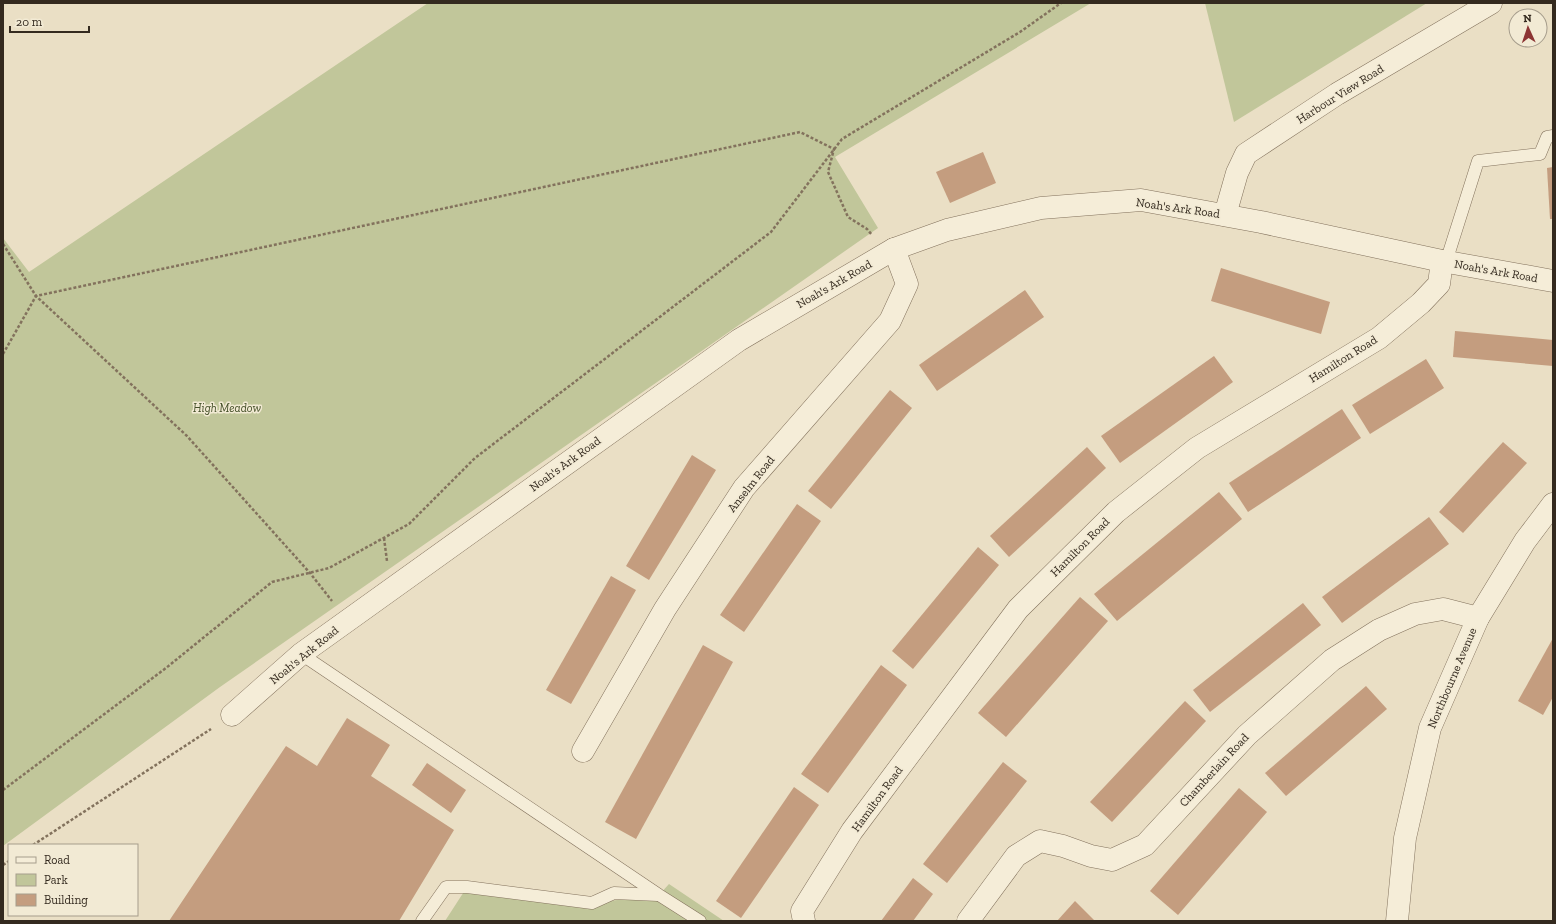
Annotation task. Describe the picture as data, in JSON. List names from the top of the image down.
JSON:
{
  "streets": {
    "street": [
      "Harbour View Road",
      "Noah's Ark Road",
      "Hamilton Road",
      "Anselm Road",
      "Northbourne Avenue",
      "Chamberlain Road"
    ]
  },
  "crossings": [
    ["Harbour View Road", "Noah's Ark Road"],
    ["Noah's Ark Road", "Hamilton Road"],
    ["Noah's Ark Road", "Anselm Road"],
    ["Northbourne Avenue", "Chamberlain Road"]
  ],
  "parks": ["High Meadow"],
  "legend": ["Road", "Park", "Building"],
  "scale_bar": "20 m",
  "north": "top"
}
